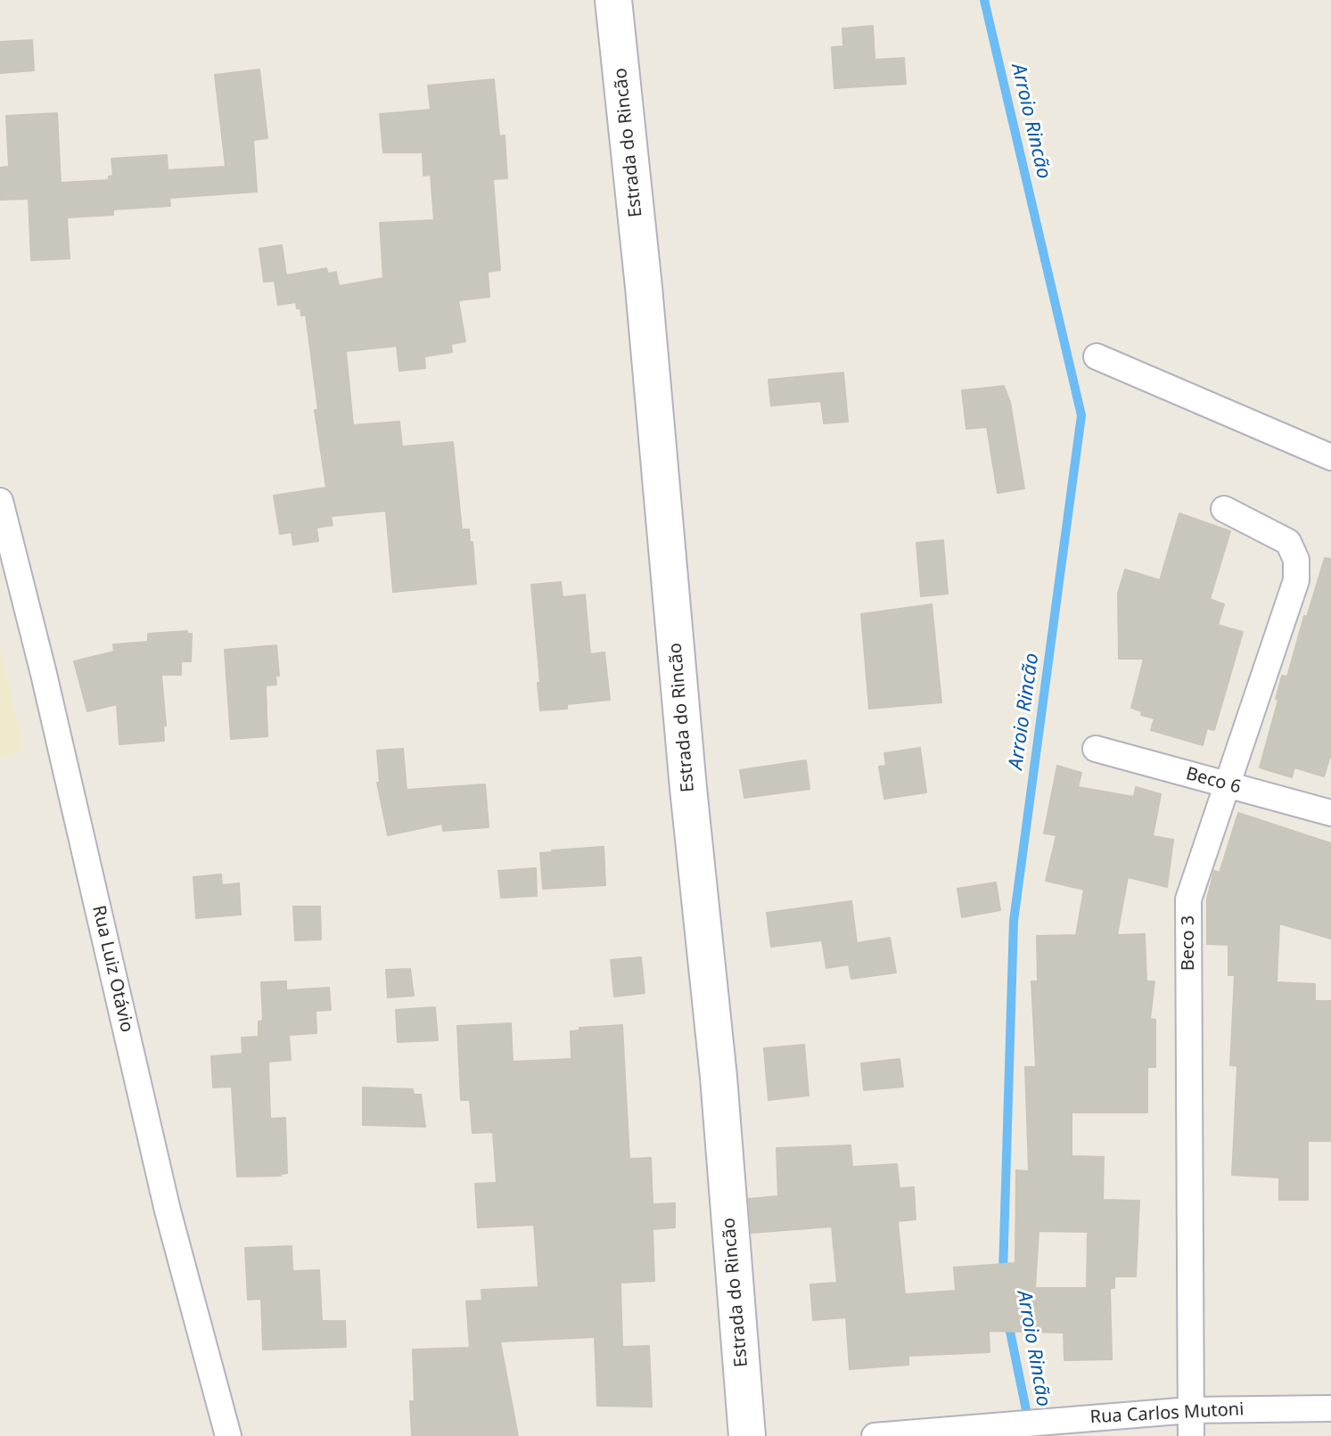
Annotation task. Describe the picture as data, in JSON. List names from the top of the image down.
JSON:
{
  "streets": {
    "street": [
      "Estrada do Rincão",
      "Beco 6",
      "Beco 3",
      "Rua Luiz Otávio",
      "Rua Carlos Mutoni"
    ]
  },
  "crossings": [
    ["Beco 6", "Beco 3"],
    ["Beco 3", "Rua Carlos Mutoni"]
  ],
  "water": ["Arroio Rincão"]
}
